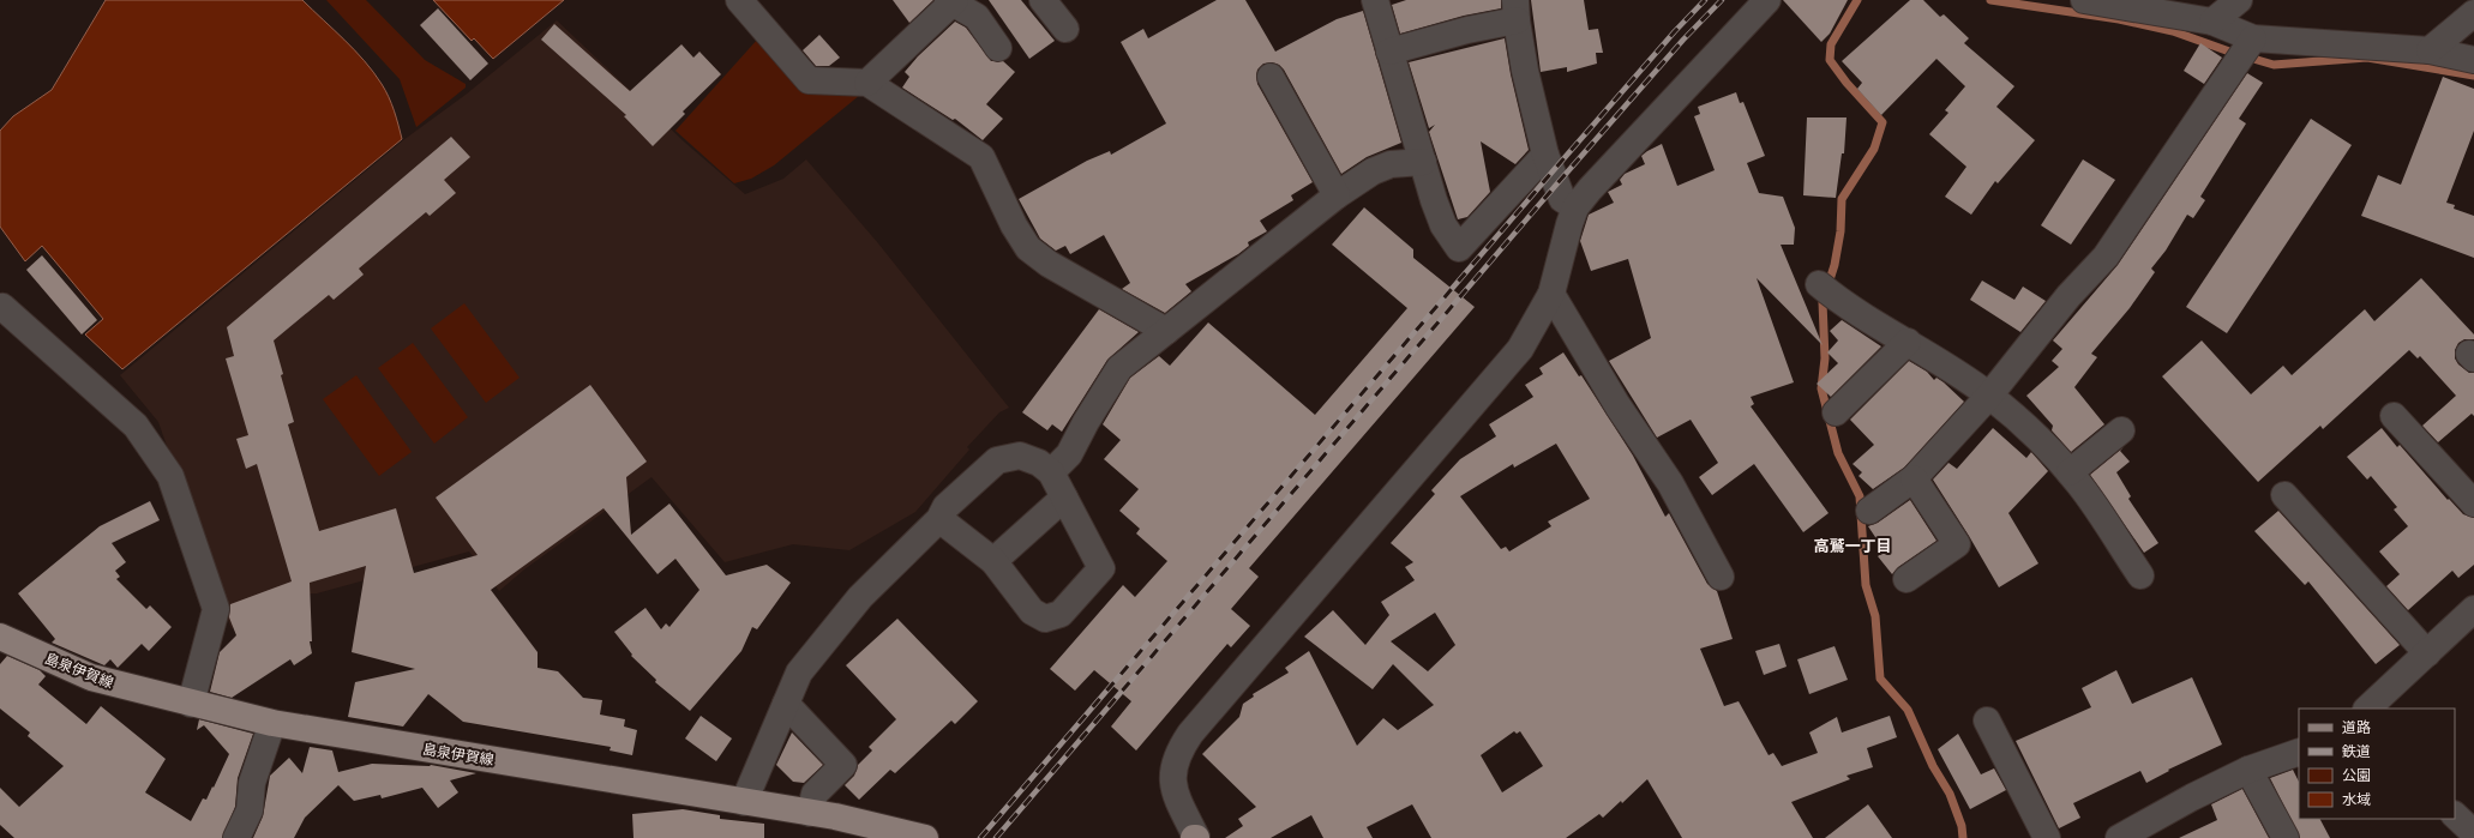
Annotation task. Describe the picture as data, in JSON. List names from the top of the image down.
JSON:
{
  "streets": {
    "main road": ["島泉伊賀線"]
  },
  "districts": ["高鷲一丁目"],
  "legend": [
    "道路",
    "鉄道",
    "公園",
    "水域"
  ]
}
